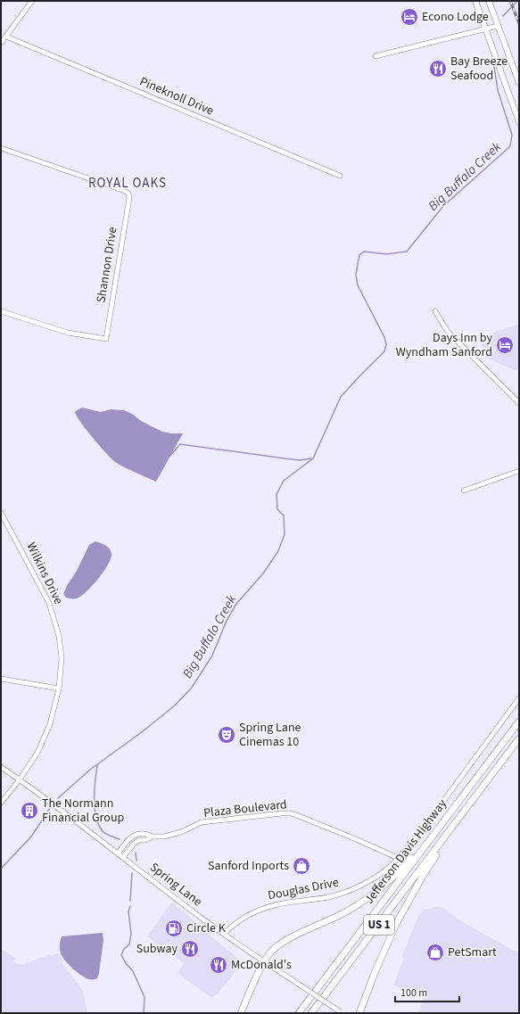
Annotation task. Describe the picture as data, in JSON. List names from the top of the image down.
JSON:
{
  "streets": {
    "highway": ["Jefferson Davis Highway", "US 1"],
    "street": [
      "Pineknoll Drive",
      "Shannon Drive",
      "Wilkins Drive",
      "Plaza Boulevard",
      "Spring Lane",
      "Douglas Drive"
    ]
  },
  "crossings": [
    ["Wilkins Drive", "Spring Lane"],
    ["Plaza Boulevard", "Spring Lane"],
    ["Plaza Boulevard", "Douglas Drive"],
    ["Spring Lane", "Douglas Drive"]
  ],
  "districts": ["ROYAL OAKS"],
  "water": ["Big Buffalo Creek"],
  "places": {
    "hotel": ["Econo Lodge", "Days Inn by Wyndham Sanford"],
    "restaurant": ["Bay Breeze Seafood", "Subway", "McDonald's"],
    "theatre": ["Spring Lane Cinemas 10"],
    "building": ["The Normann Financial Group"],
    "shop": ["Sanford Inports", "PetSmart"],
    "fuel station": ["Circle K"]
  },
  "scale_bar": "100 m"
}
